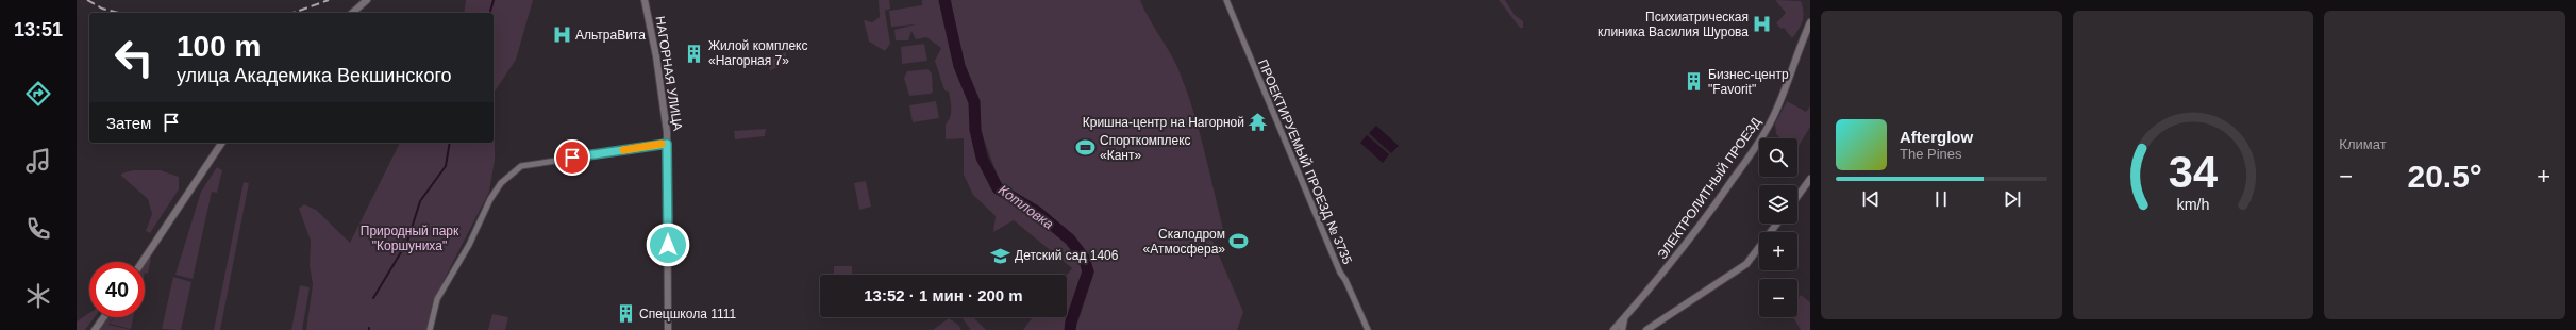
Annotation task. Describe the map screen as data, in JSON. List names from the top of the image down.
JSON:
{
  "streets": {
    "street": ["НАГОРНАЯ УЛИЦА", "ПРОЕКТИРУЕМЫЙ ПРОЕЗД № 3735", "ЭЛЕКТРОЛИТНЫЙ ПРОЕЗД"]
  },
  "water": ["Котловка"],
  "parks": ["Природный парк \"Коршуниха\""],
  "places": {
    "hospital": ["Психиатрическая клиника Василия Шурова", "АльтраВита"],
    "building": ["Жилой комплекс «Нагорная 7»", "Бизнес-центр \"Favorit\"", "Спецшкола 1111"],
    "temple": ["Кришна-центр на Нагорной"],
    "sports": ["Спорткомплекс «Кант»", "Скалодром «Атмосфера»"],
    "school or university": ["Детский сад 1406"]
  },
  "page": {
    "tabs": "13:51",
    "tile": "Климат",
    "turn": ["100 m", "улица Академика Векшинского"],
    "then": "Затем",
    "song": ["Afterglow", "The Pines"],
    "map_buttons": ["+", "−"],
    "heat": ["−", "20.5°", "+"],
    "limit": "40",
    "trip": "13:52 · 1 мин · 200 m",
    "gauge": ["34", "km/h"]
  }
}
